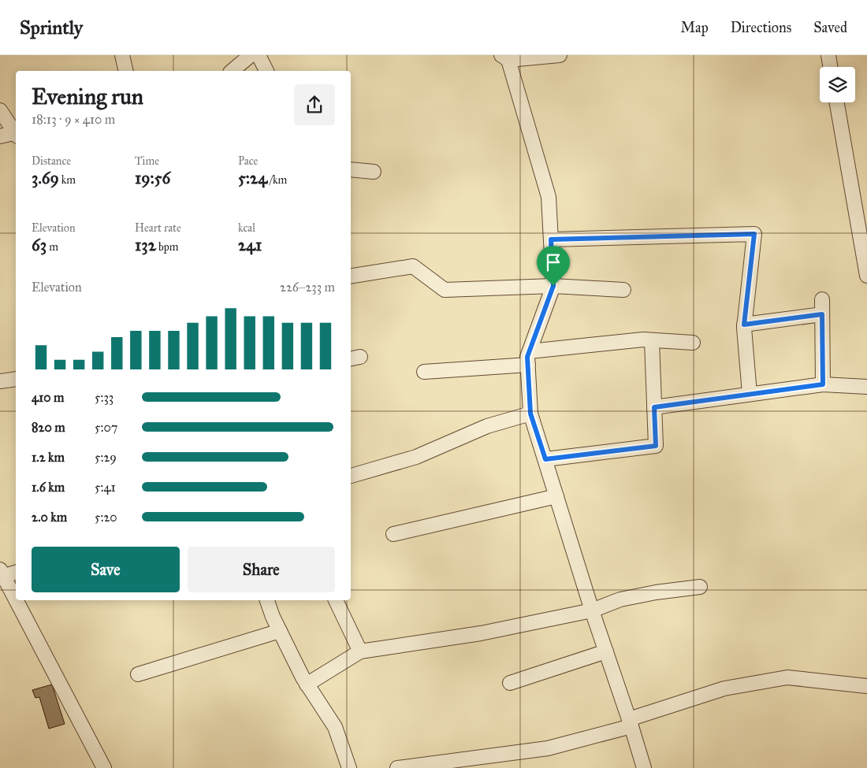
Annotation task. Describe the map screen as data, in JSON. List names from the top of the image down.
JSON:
{
  "page": {
    "header": "Sprintly",
    "nav": ["Map", "Directions", "Saved"],
    "heading": ["Evening run", "18:13 · 9 × 410 m"],
    "stats": [
      ["Distance", "3.69 km"],
      ["Time", "19:56"],
      ["Pace", "5:24 /km"],
      ["Elevation", "63 m"],
      ["Heart rate", "132 bpm"],
      ["kcal", "241"]
    ],
    "chart": ["Elevation", "226–233 m"],
    "list": [
      {
        "name": "410 m",
        "note": "5:33"
      },
      {
        "name": "820 m",
        "note": "5:07"
      },
      {
        "name": "1.2 km",
        "note": "5:29"
      },
      {
        "name": "1.6 km",
        "note": "5:41"
      },
      {
        "name": "2.0 km",
        "note": "5:20"
      }
    ],
    "buttons": ["Save", "Share"]
  }
}
